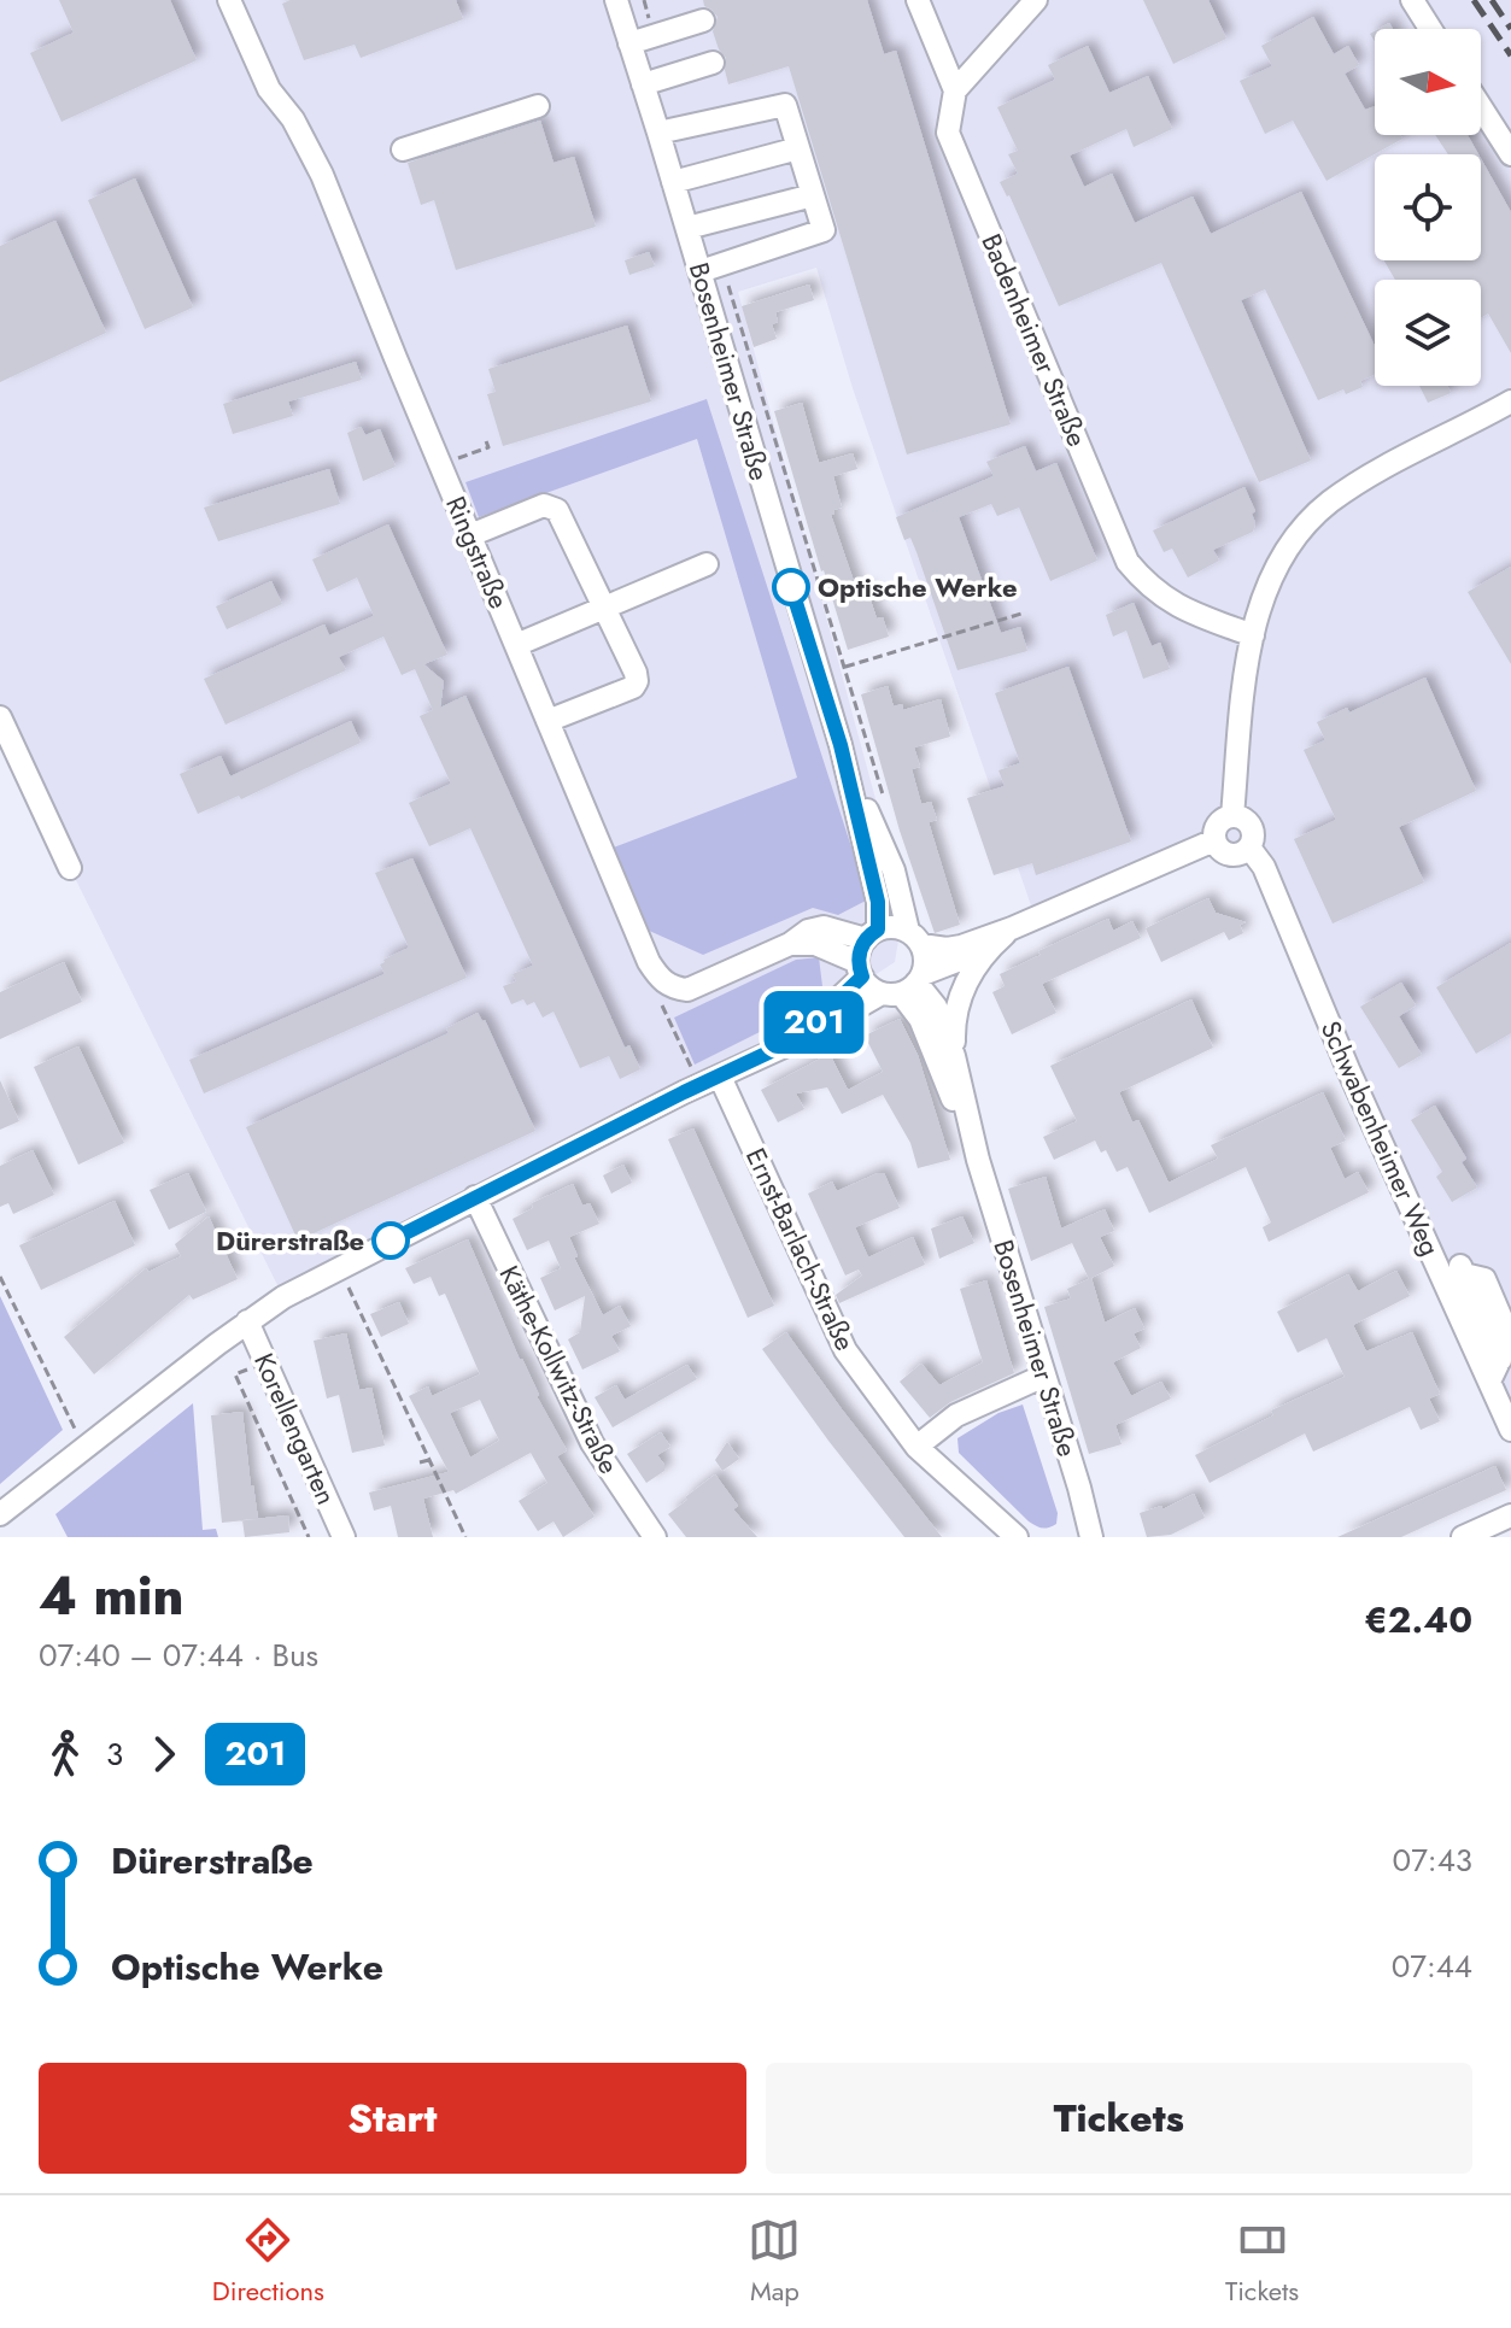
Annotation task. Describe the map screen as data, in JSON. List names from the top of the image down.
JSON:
{
  "streets": {
    "street": [
      "Badenheimer Straße",
      "Bosenheimer Straße",
      "Ringstraße",
      "Schwabenheimer Weg",
      "Ernst-Barlach-Straße",
      "Käthe-Kollwitz-Straße",
      "Korellengarten"
    ]
  },
  "places": ["Optische Werke", "Dürerstraße"],
  "lines": ["bus line 201"],
  "north": "right",
  "page": {
    "on_map": "201",
    "heading": ["4 min", "07:40 – 07:44 · Bus", "€2.40"],
    "legs": ["3", "201"],
    "list": [
      {
        "name": "Dürerstraße",
        "value": "07:43"
      },
      {
        "name": "Optische Werke",
        "value": "07:44"
      }
    ],
    "buttons": ["Start", "Tickets"],
    "tabs": ["Directions", "Map", "Tickets"]
  }
}
